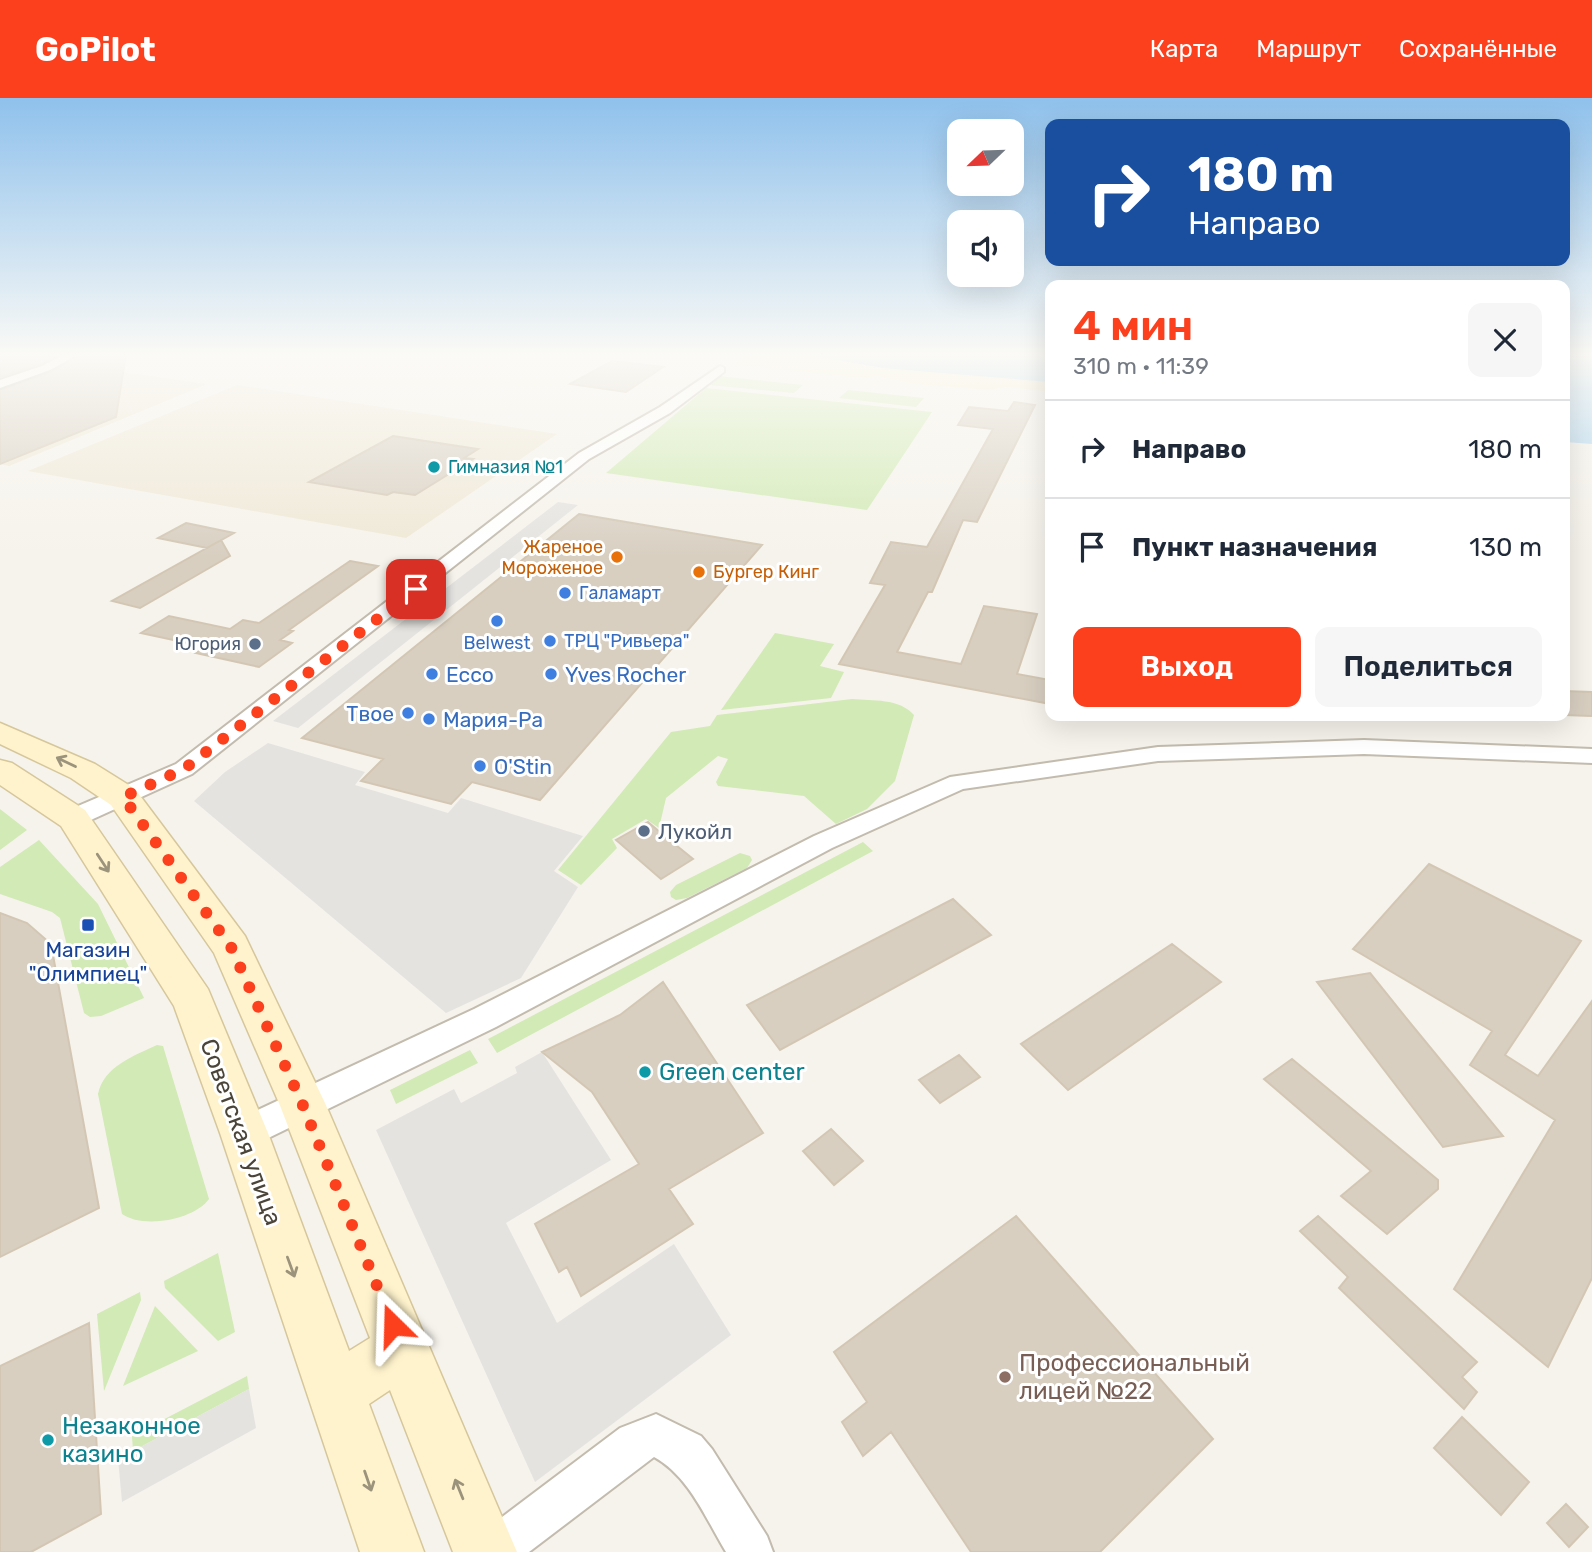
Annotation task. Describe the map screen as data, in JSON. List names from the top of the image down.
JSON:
{
  "streets": {
    "main road": ["Советская улица"]
  },
  "places": {
    "other": [
      "Гимназия №1",
      "Жареное Мороженое",
      "Бургер Кинг",
      "Галамарт",
      "Belwest",
      "ТРЦ \"Ривьера\"",
      "Югория",
      "Ecco",
      "Yves Rocher",
      "Твое",
      "Мария-Ра",
      "O'Stin",
      "Лукойл",
      "Green center",
      "Профессиональный лицей №22",
      "Незаконное казино"
    ],
    "transit": ["Магазин \"Олимпиец\""]
  },
  "north": "bottom left",
  "page": {
    "header": "GoPilot",
    "nav": ["Карта", "Маршрут", "Сохранённые"],
    "turn": ["180 m", "Направо"],
    "heading": ["4 мин", "310 m · 11:39"],
    "list": [
      {
        "name": "Направо",
        "value": "180 m"
      },
      {
        "name": "Пункт назначения",
        "value": "130 m"
      }
    ],
    "buttons": ["Выход", "Поделиться"]
  }
}
